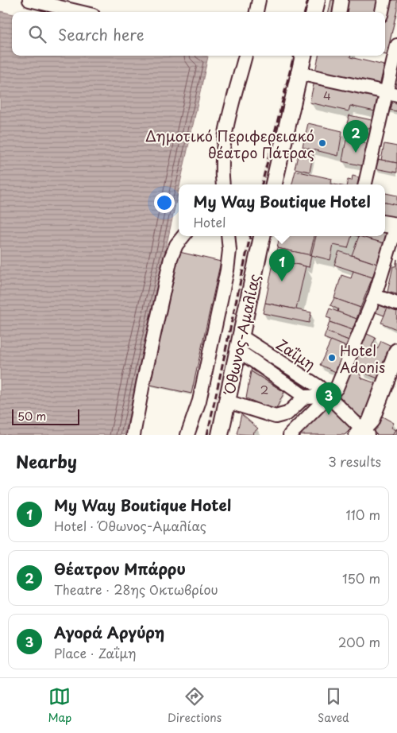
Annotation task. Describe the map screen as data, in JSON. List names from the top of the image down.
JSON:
{
  "streets": {
    "main road": ["Όθωνος-Αμαλίας"],
    "street": ["Ζαΐμη"]
  },
  "crossings": [
    ["Όθωνος-Αμαλίας", "Ζαΐμη"]
  ],
  "places": ["Δημοτικό Περιφερειακό θέατρο Πάτρας", "Hotel Adonis"],
  "house_numbers": ["4", "2"],
  "scale_bar": "50 m",
  "page": {
    "search": "Search here",
    "pins": ["2", "1", "3"],
    "popup": ["My Way Boutique Hotel", "Hotel"],
    "scale": "50 m",
    "heading": ["Nearby", "3 results"],
    "list": [
      {
        "mark": "1",
        "name": "My Way Boutique Hotel",
        "note": "Hotel · Όθωνος-Αμαλίας",
        "value": "110 m"
      },
      {
        "mark": "2",
        "name": "Θέατρον Μπάρρυ",
        "note": "Theatre · 28ης Οκτωβρίου",
        "value": "150 m"
      },
      {
        "mark": "3",
        "name": "Αγορά Αργύρη",
        "note": "Place · Ζαΐμη",
        "value": "200 m"
      }
    ],
    "nav": ["Map", "Directions", "Saved"]
  }
}
